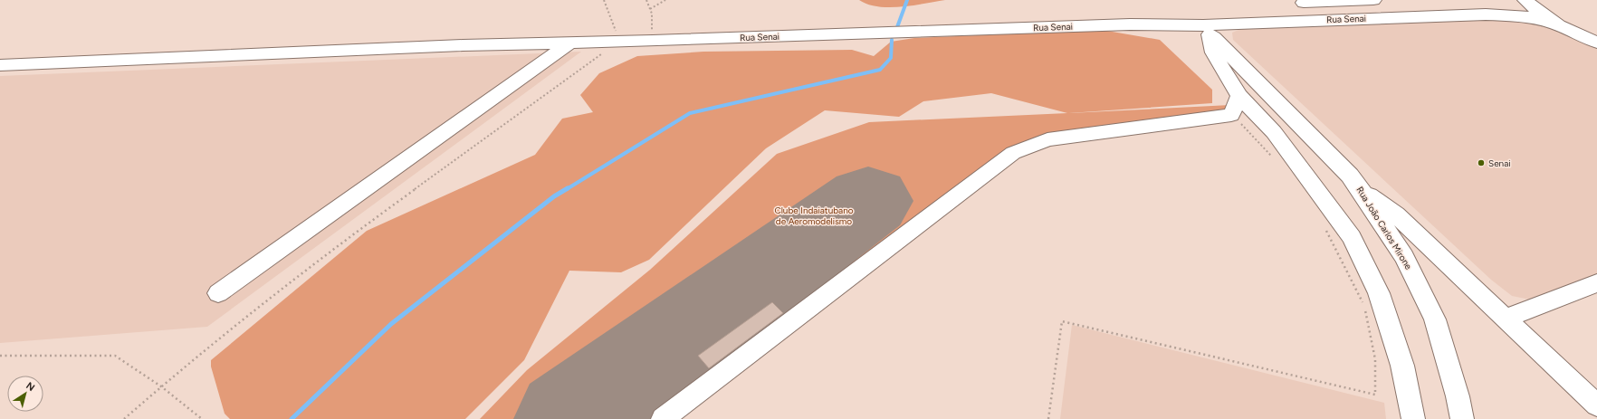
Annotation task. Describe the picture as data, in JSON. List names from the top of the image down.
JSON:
{
  "streets": {
    "street": ["Rua Senai", "Rua João Carlos Mirone"]
  },
  "crossings": [
    ["Rua Senai", "Rua João Carlos Mirone"]
  ],
  "parks": ["Clube Indaiatubano de Aeromodelismo"],
  "places": ["Senai"],
  "north": "top right"
}
